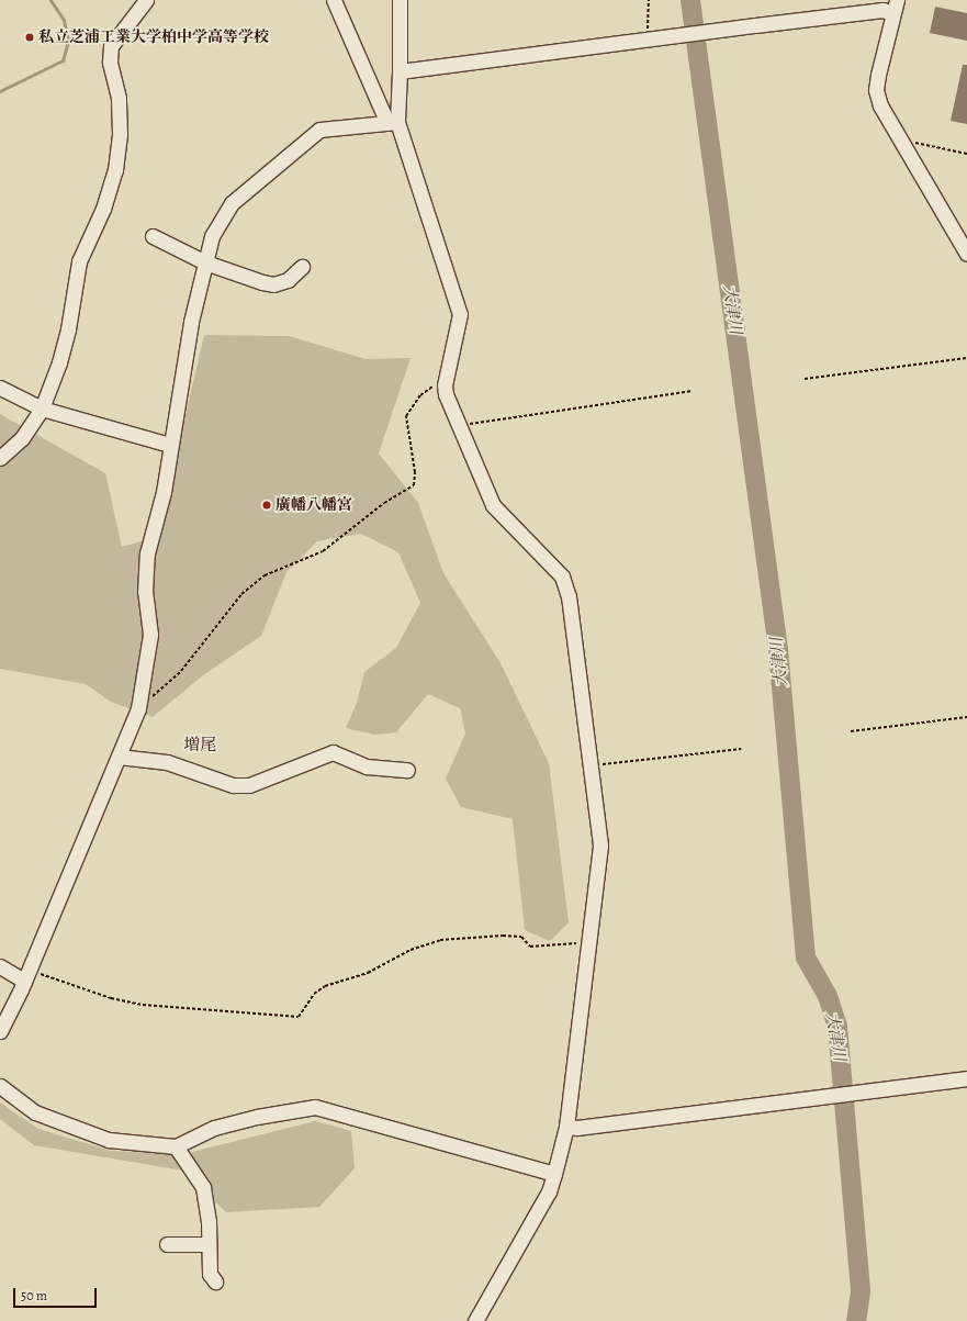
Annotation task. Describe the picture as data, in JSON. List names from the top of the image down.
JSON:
{
  "districts": ["増尾"],
  "water": ["大津川"],
  "places": ["私立芝浦工業大学柏中学高等学校", "廣幡八幡宮"],
  "scale_bar": "50 m"
}
